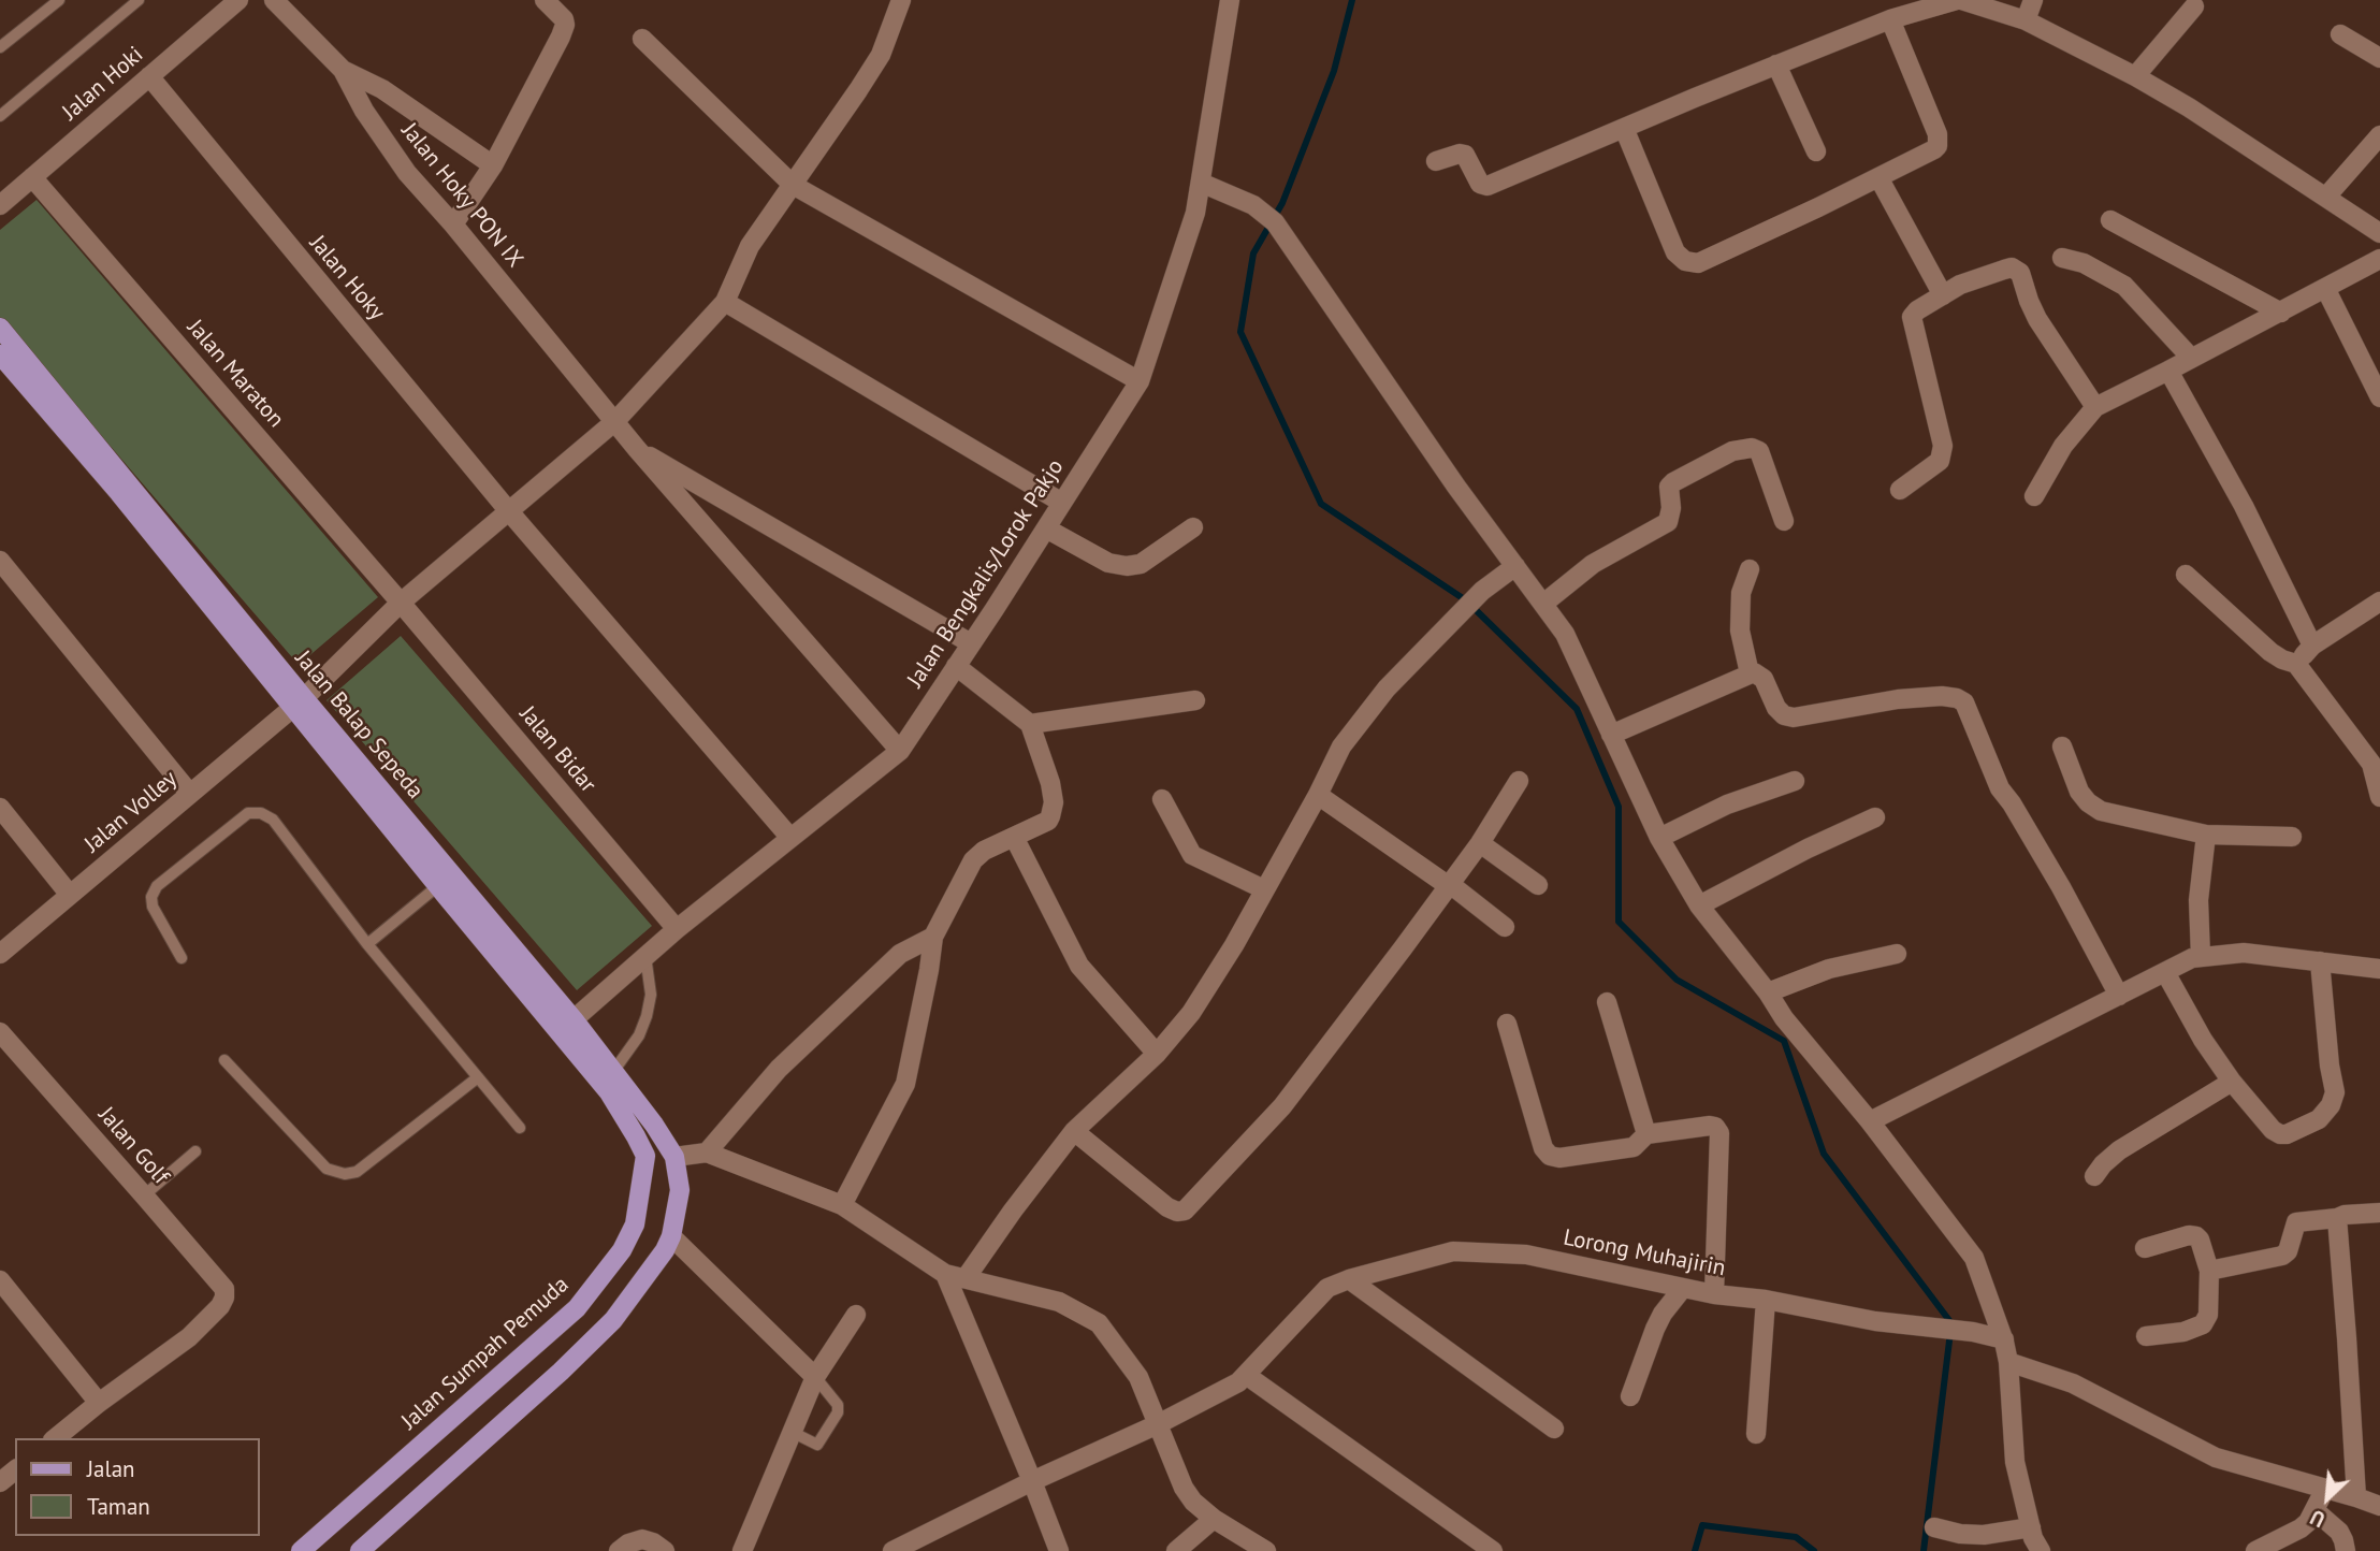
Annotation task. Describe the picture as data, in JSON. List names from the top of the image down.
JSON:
{
  "streets": {
    "main road": ["Jalan Balap Sepeda", "Jalan Sumpah Pemuda"],
    "street": [
      "Jalan Hoki",
      "Jalan Hoky PON IX",
      "Jalan Hoky",
      "Jalan Maraton",
      "Jalan Bengkalis/Lorok Pakjo",
      "Jalan Bidar",
      "Jalan Volley",
      "Jalan Golf",
      "Lorong Muhajirin"
    ]
  },
  "crossings": [
    ["Jalan Hoki", "Jalan Hoky"],
    ["Jalan Hoki", "Jalan Maraton"],
    ["Jalan Hoky PON IX", "Jalan Bengkalis/Lorok Pakjo"],
    ["Jalan Hoky PON IX", "Jalan Volley"],
    ["Jalan Hoky", "Jalan Bengkalis/Lorok Pakjo"],
    ["Jalan Hoky", "Jalan Volley"],
    ["Jalan Maraton", "Jalan Bidar"],
    ["Jalan Maraton", "Jalan Volley"],
    ["Jalan Bengkalis/Lorok Pakjo", "Jalan Balap Sepeda"],
    ["Jalan Bengkalis/Lorok Pakjo", "Jalan Bidar"],
    ["Jalan Balap Sepeda", "Jalan Volley"],
    ["Jalan Balap Sepeda", "Jalan Sumpah Pemuda"],
    ["Jalan Bidar", "Jalan Volley"]
  ],
  "legend": ["Jalan", "Taman"],
  "north": "bottom left"
}
